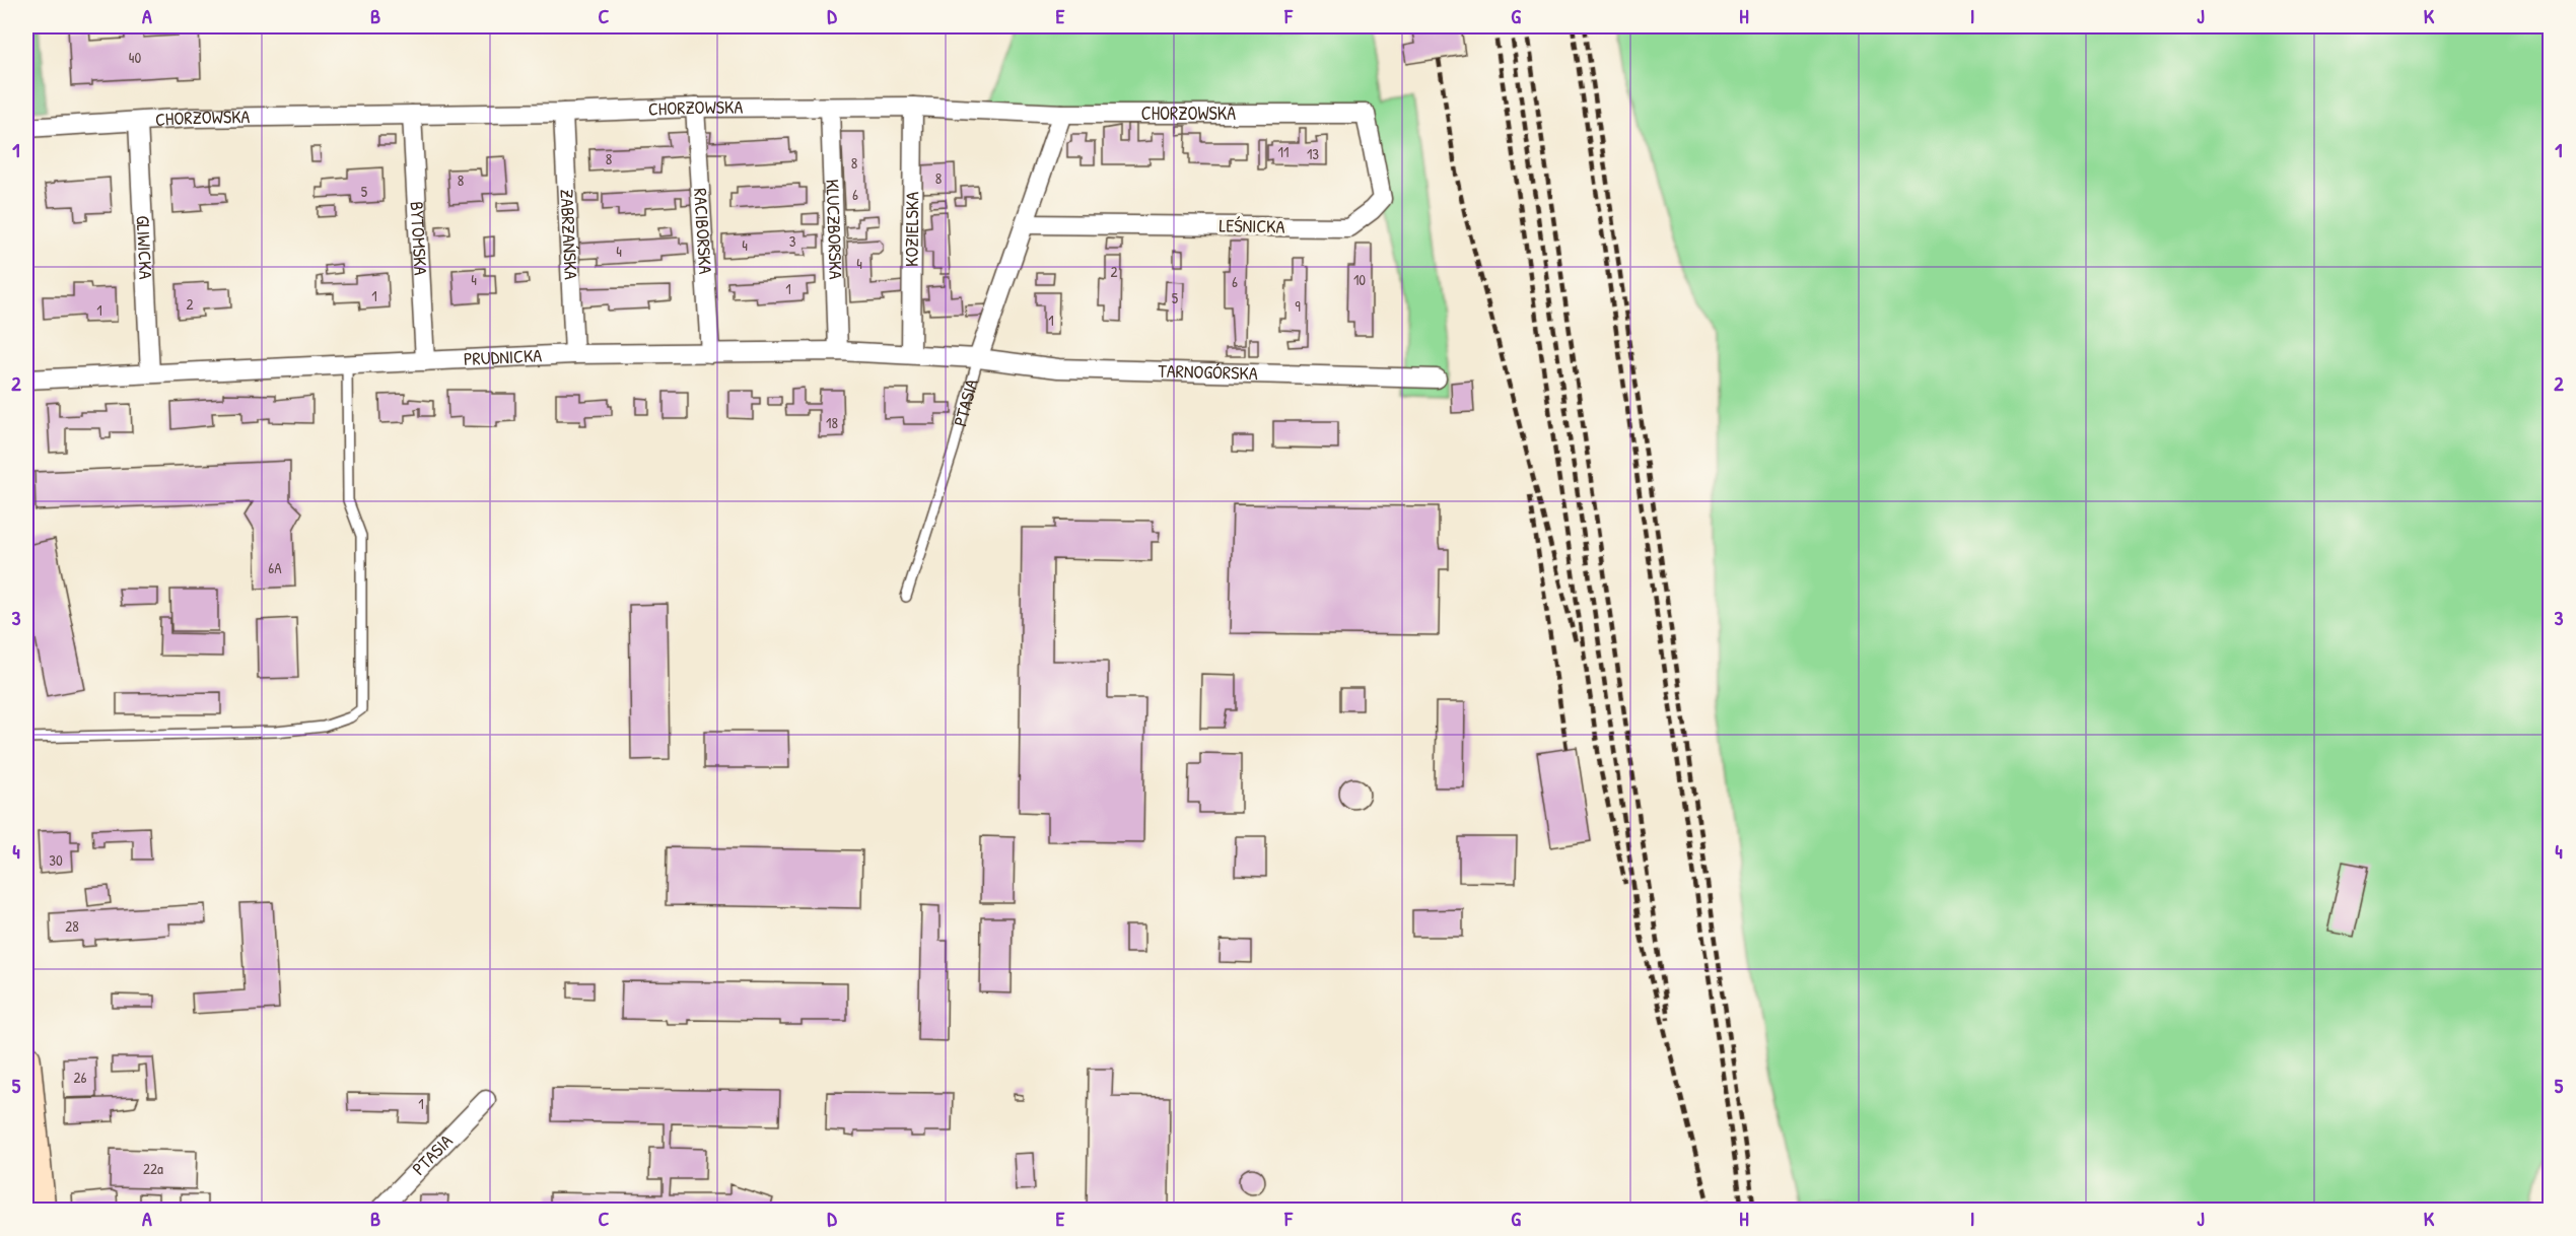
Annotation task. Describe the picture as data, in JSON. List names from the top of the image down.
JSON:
{
  "streets": {
    "street": [
      "CHORZOWSKA",
      "LEŚNICKA",
      "KLUCZBORSKA",
      "KOZIELSKA",
      "RACIBORSKA",
      "ZABRZAŃSKA",
      "BYTOMSKA",
      "GLIWICKA",
      "PRUDNICKA",
      "TARNOGÓRSKA",
      "PTASIA"
    ]
  },
  "crossings": [
    ["CHORZOWSKA", "LEŚNICKA"],
    ["CHORZOWSKA", "KLUCZBORSKA"],
    ["CHORZOWSKA", "KOZIELSKA"],
    ["CHORZOWSKA", "RACIBORSKA"],
    ["CHORZOWSKA", "ZABRZAŃSKA"],
    ["CHORZOWSKA", "BYTOMSKA"],
    ["CHORZOWSKA", "GLIWICKA"],
    ["KLUCZBORSKA", "PRUDNICKA"],
    ["KOZIELSKA", "PRUDNICKA"],
    ["RACIBORSKA", "PRUDNICKA"],
    ["ZABRZAŃSKA", "PRUDNICKA"],
    ["BYTOMSKA", "PRUDNICKA"],
    ["GLIWICKA", "PRUDNICKA"],
    ["PRUDNICKA", "TARNOGÓRSKA"],
    ["PRUDNICKA", "PTASIA"],
    ["TARNOGÓRSKA", "PTASIA"]
  ],
  "house_numbers": [
    "40",
    "11",
    "13",
    "8",
    "8",
    "8",
    "8",
    "5",
    "6",
    "3",
    "4",
    "4",
    "4",
    "2",
    "4",
    "10",
    "6",
    "1",
    "1",
    "5",
    "2",
    "9",
    "1",
    "1",
    "18",
    "6A",
    "30",
    "28",
    "26",
    "1",
    "22a"
  ],
  "grid": {
    "columns": [
      "A",
      "B",
      "C",
      "D",
      "E",
      "F",
      "G",
      "H",
      "I",
      "J",
      "K"
    ],
    "rows": [
      "1",
      "2",
      "3",
      "4",
      "5"
    ]
  }
}
